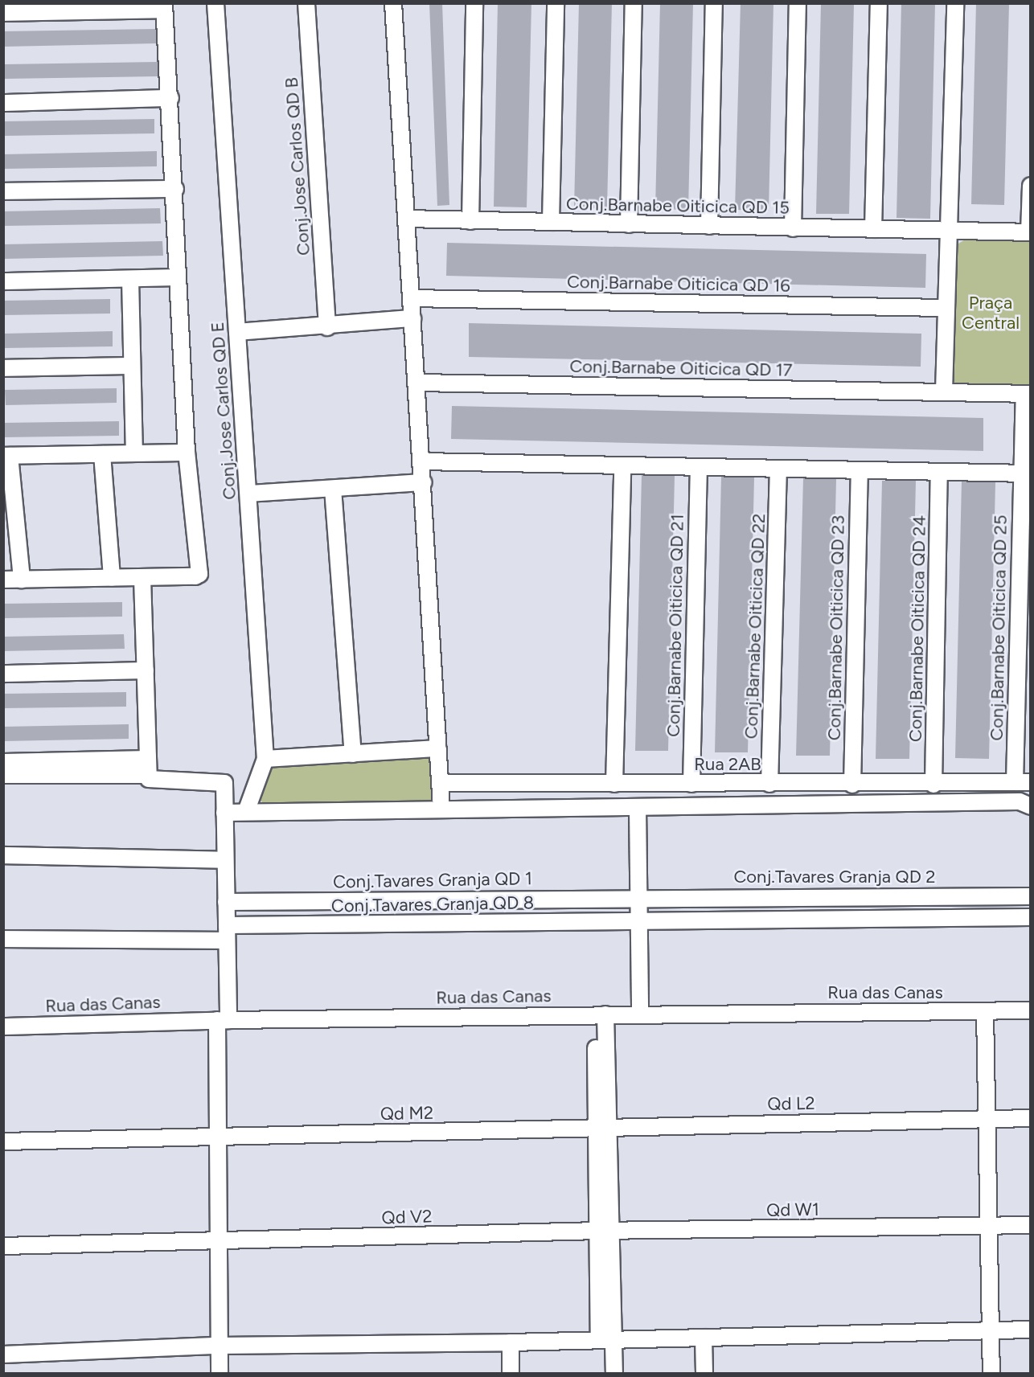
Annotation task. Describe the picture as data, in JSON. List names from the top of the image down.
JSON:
{
  "streets": {
    "street": [
      "Conj.Jose Carlos QD B",
      "Conj.Barnabe Oiticica QD 15",
      "Conj.Barnabe Oiticica QD 16",
      "Conj.Barnabe Oiticica QD 17",
      "Conj.Jose Carlos QD E",
      "Conj.Barnabe Oiticica QD 21",
      "Conj.Barnabe Oiticica QD 22",
      "Conj.Barnabe Oiticica QD 23",
      "Conj.Barnabe Oiticica QD 25",
      "Conj.Barnabe Oiticica QD 24",
      "Rua 2AB",
      "Conj.Tavares Granja QD 2",
      "Conj.Tavares Granja QD 1",
      "Conj.Tavares Granja QD 8",
      "Rua das Canas",
      "Qd L2",
      "Qd M2",
      "Qd W1",
      "Qd V2"
    ]
  },
  "crossings": [
    ["Conj.Barnabe Oiticica QD 17", "Conj.Barnabe Oiticica QD 25"],
    ["Conj.Barnabe Oiticica QD 21", "Rua 2AB"],
    ["Conj.Barnabe Oiticica QD 22", "Rua 2AB"],
    ["Conj.Barnabe Oiticica QD 23", "Rua 2AB"],
    ["Conj.Barnabe Oiticica QD 25", "Rua 2AB"],
    ["Conj.Barnabe Oiticica QD 24", "Rua 2AB"],
    ["Conj.Tavares Granja QD 2", "Conj.Tavares Granja QD 1"],
    ["Qd L2", "Qd M2"],
    ["Qd W1", "Qd V2"]
  ],
  "parks": ["Praça Central"]
}
